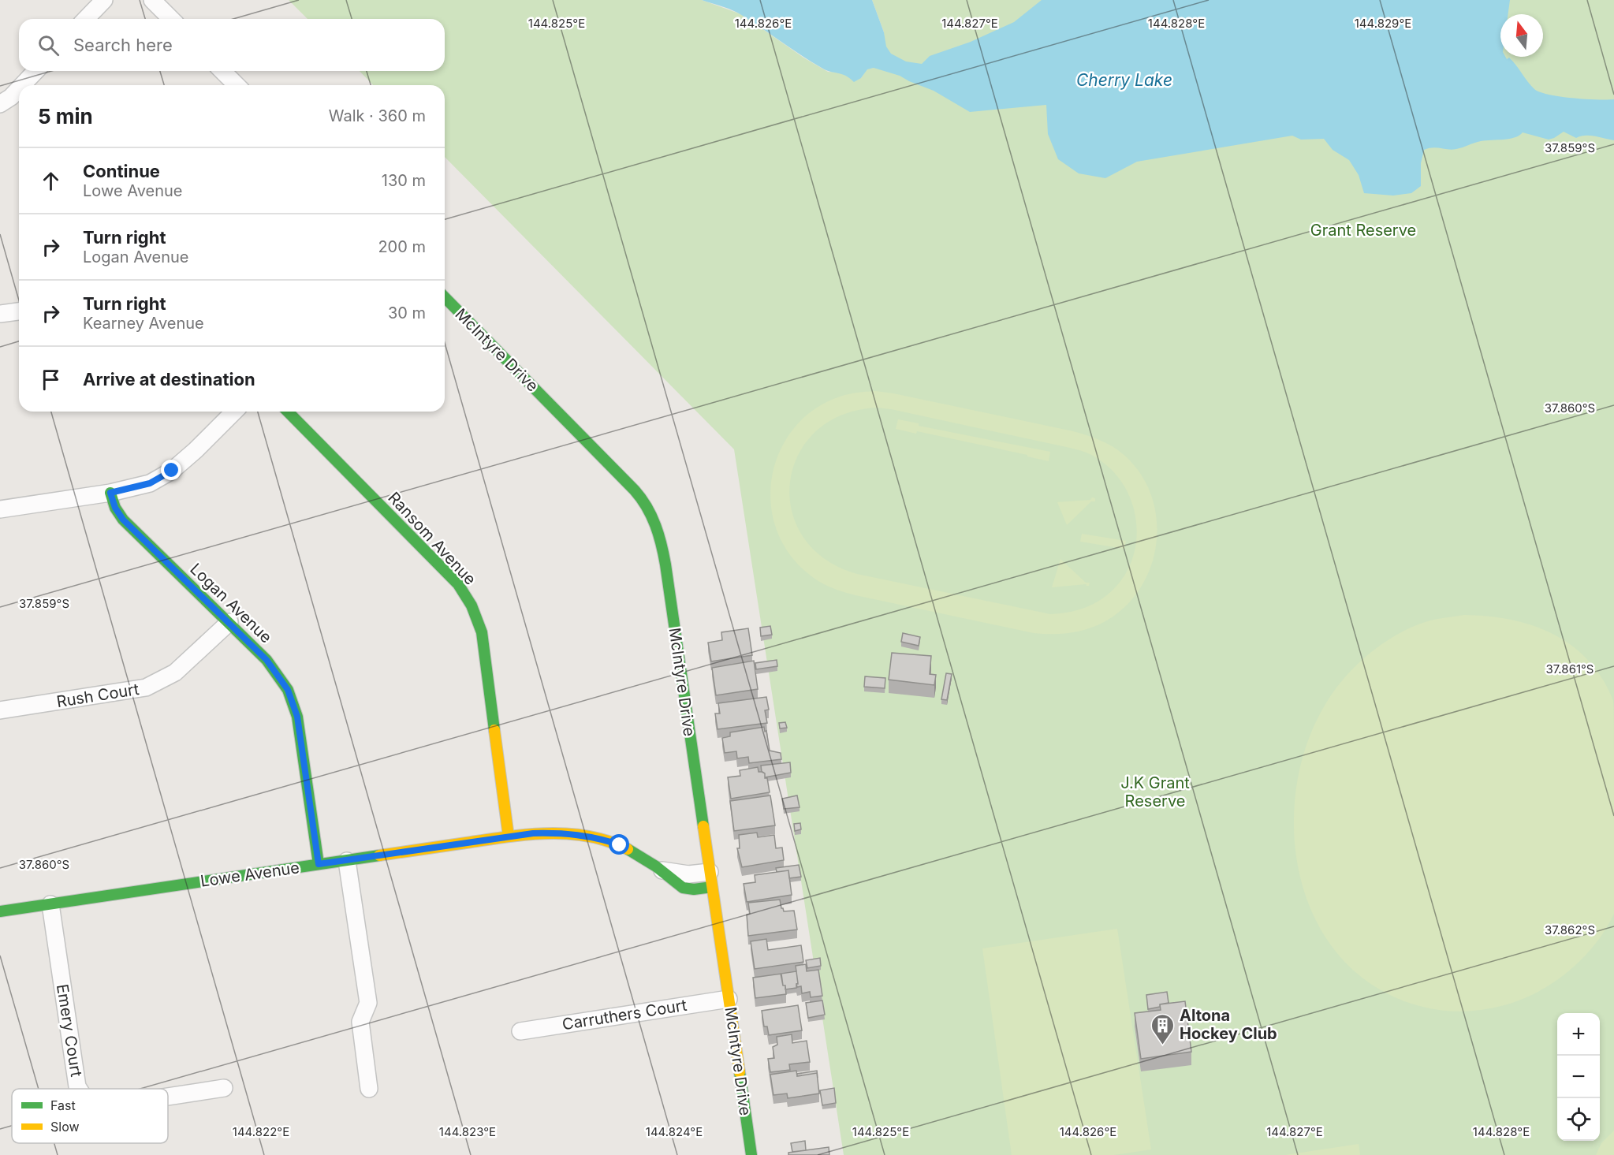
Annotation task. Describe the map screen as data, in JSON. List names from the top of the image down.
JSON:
{
  "streets": {
    "street": [
      "McIntyre Drive",
      "Ransom Avenue",
      "Logan Avenue",
      "Rush Court",
      "Lowe Avenue",
      "Carruthers Court",
      "Emery Court"
    ]
  },
  "crossings": [
    ["McIntyre Drive", "Lowe Avenue"],
    ["McIntyre Drive", "Carruthers Court"],
    ["Ransom Avenue", "Lowe Avenue"],
    ["Logan Avenue", "Rush Court"],
    ["Logan Avenue", "Lowe Avenue"],
    ["Lowe Avenue", "Emery Court"]
  ],
  "water": ["Cherry Lake"],
  "parks": ["Grant Reserve", "J.K Grant Reserve"],
  "places": {
    "building": ["Altona Hockey Club"]
  },
  "legend": ["Fast", "Slow"],
  "north": "top",
  "page": {
    "search": "Search here",
    "heading": ["5 min", "Walk · 360 m"],
    "list": [
      ["Continue", "Lowe Avenue", "130 m"],
      ["Turn right", "Logan Avenue", "200 m"],
      ["Turn right", "Kearney Avenue", "30 m"],
      "Arrive at destination"
    ],
    "map_buttons": ["+", "−"]
  },
  "coordinates": [
    "144.825°E",
    "144.826°E",
    "144.827°E",
    "144.828°E",
    "144.829°E",
    "37.859°S",
    "37.860°S",
    "37.861°S",
    "37.862°S",
    "144.822°E",
    "144.823°E",
    "144.824°E"
  ]
}
